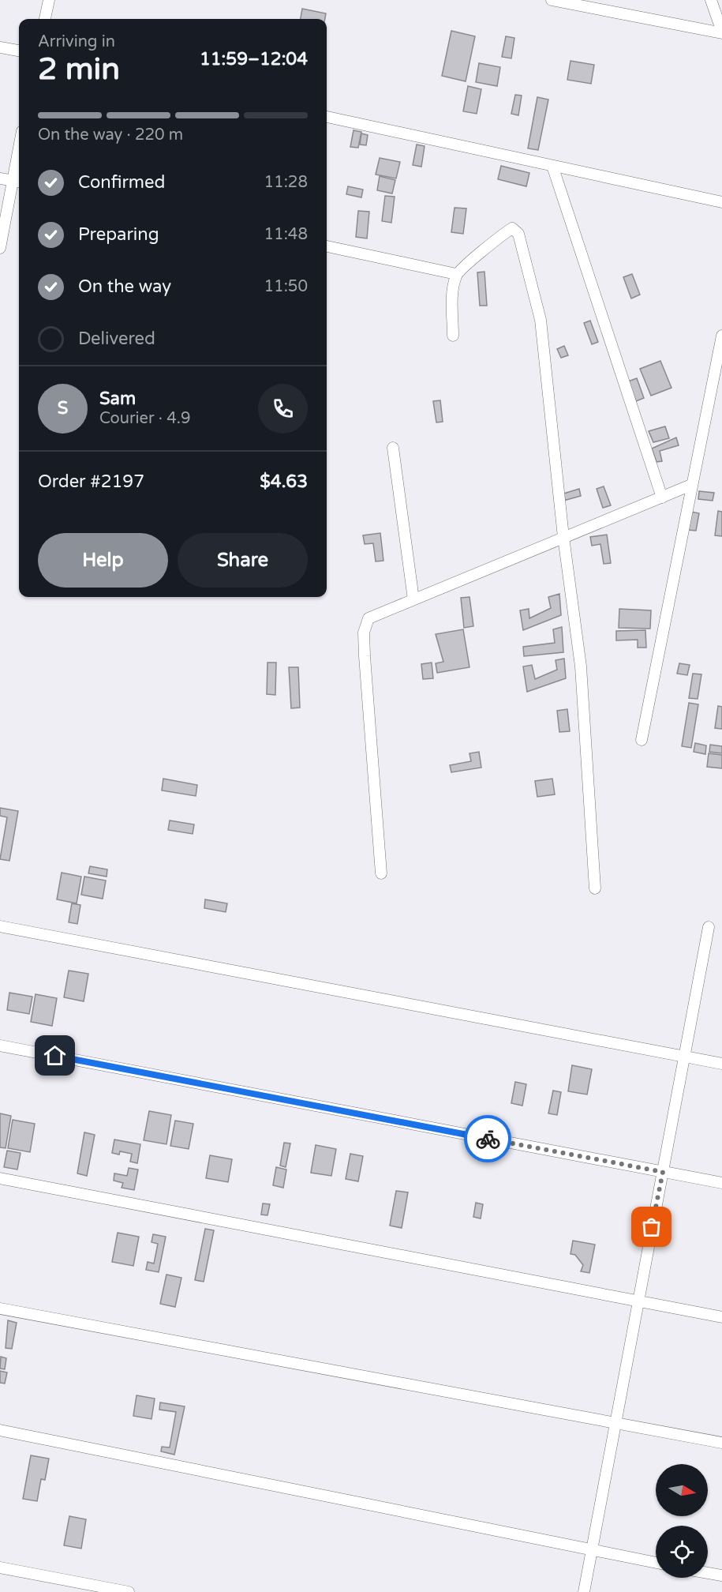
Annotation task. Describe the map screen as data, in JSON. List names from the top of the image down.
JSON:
{
  "north": "right",
  "page": {
    "heading": ["2 min", "Arriving in", "11:59–12:04"],
    "panel": [
      "Sam",
      "Courier · 4.9",
      "Order #2197",
      "$4.63"
    ],
    "bar": "On the way · 220 m",
    "list": [
      ["Confirmed", "11:28"],
      ["Preparing", "11:48"],
      ["On the way", "11:50"],
      "Delivered"
    ],
    "round": "S",
    "buttons": ["Help", "Share"]
  }
}
